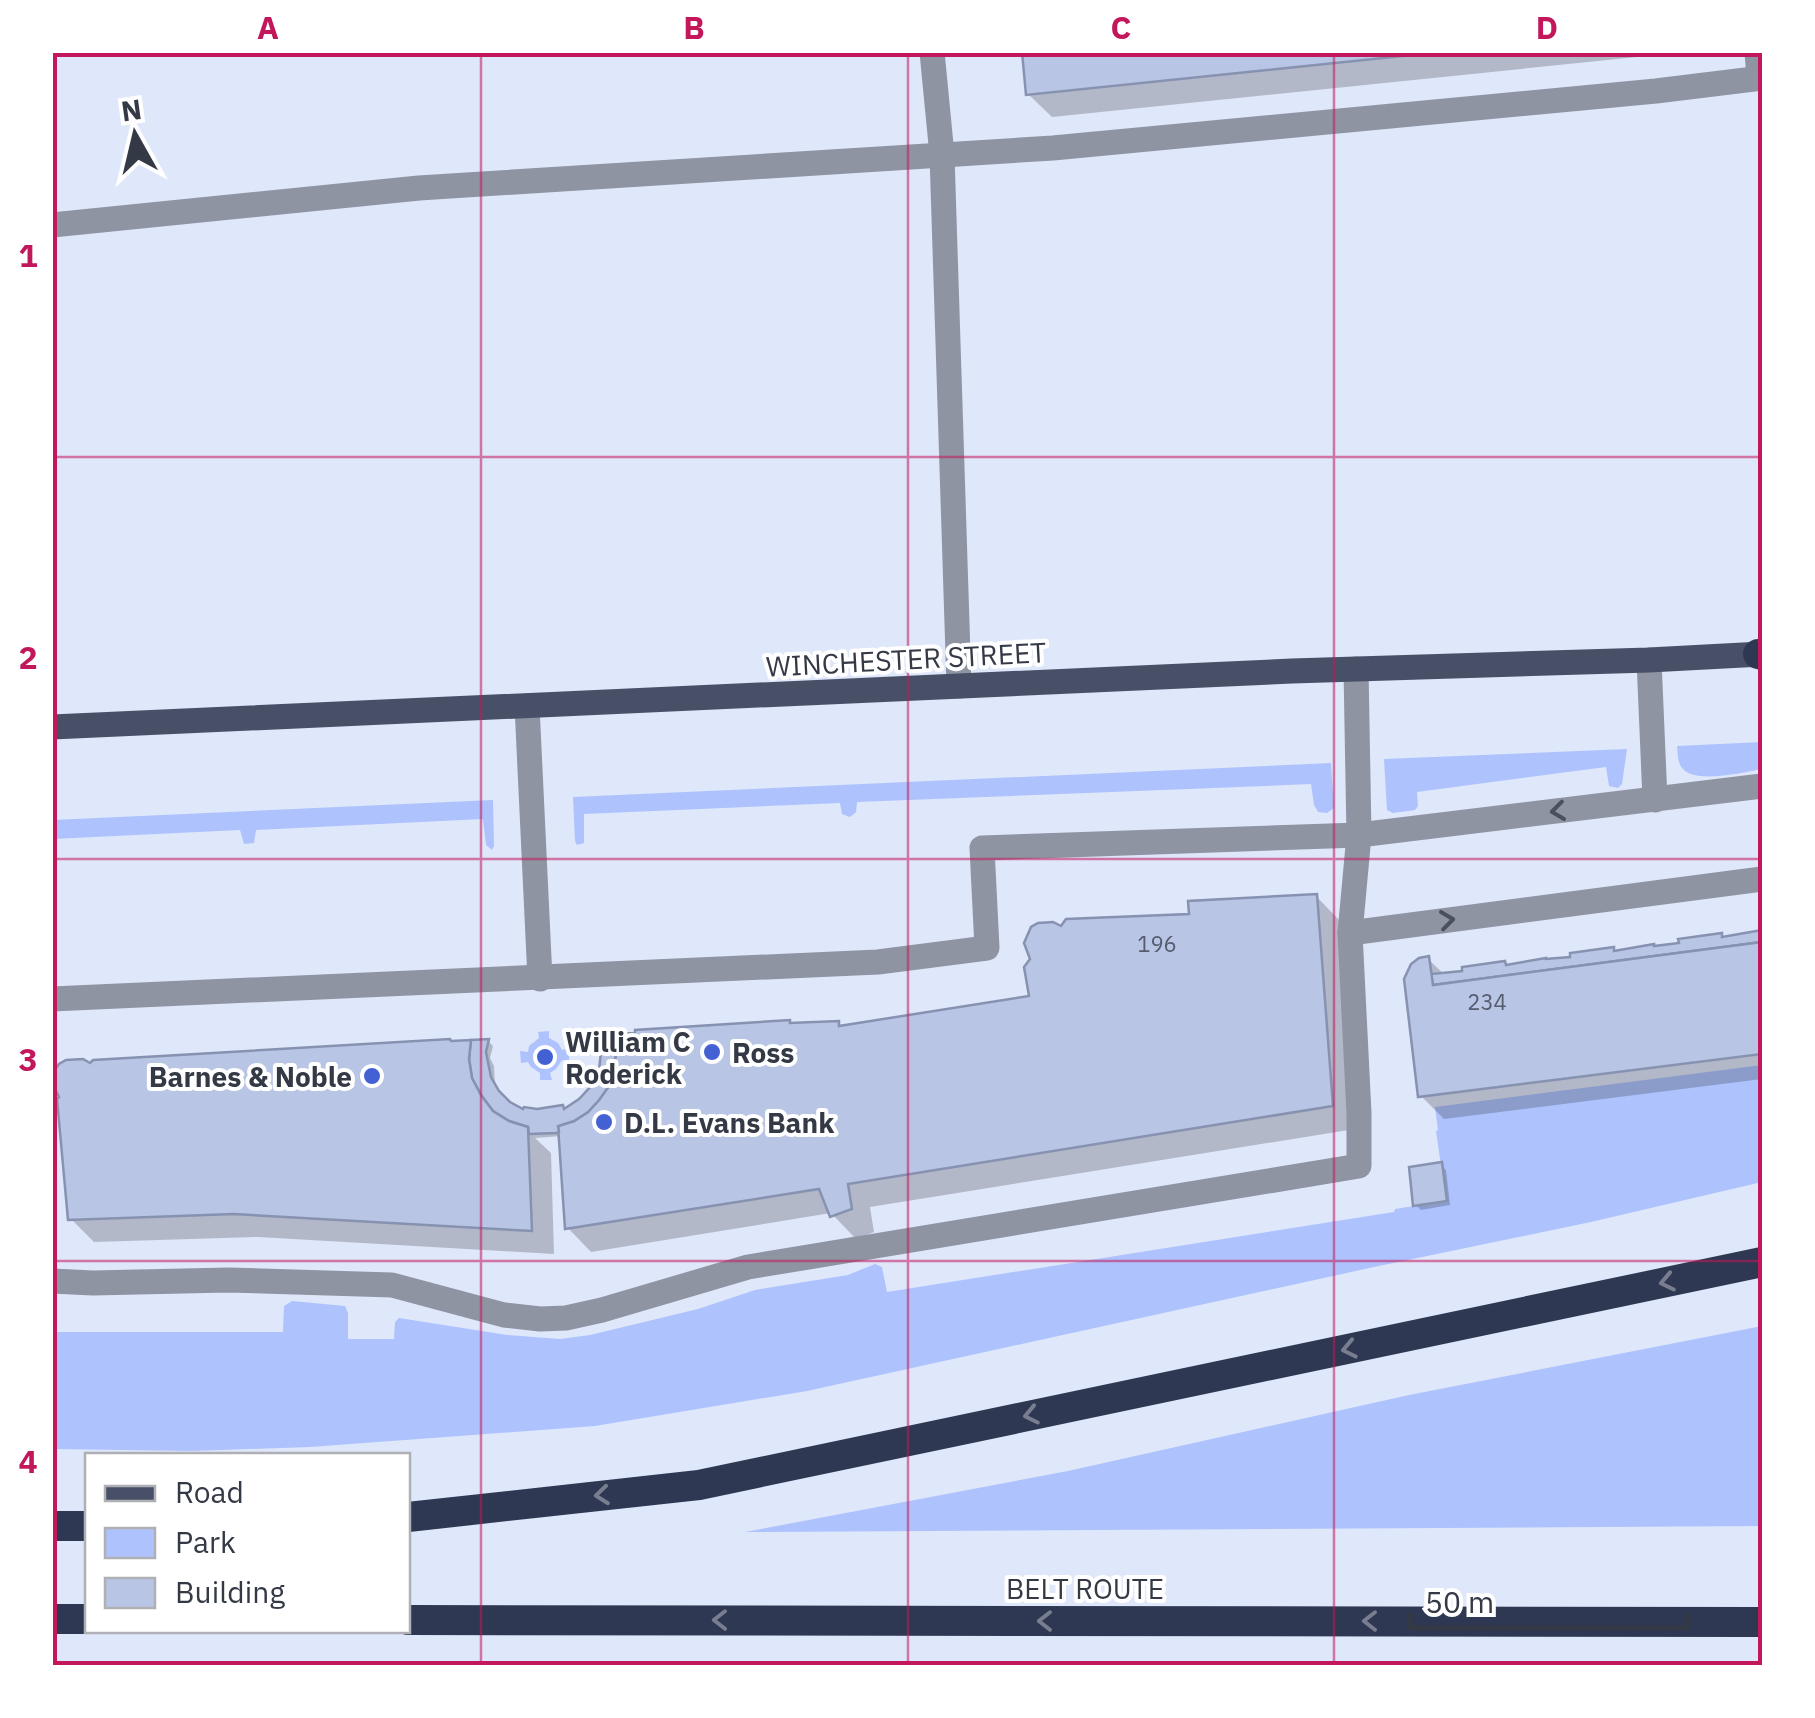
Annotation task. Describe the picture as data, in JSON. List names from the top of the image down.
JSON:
{
  "streets": {
    "highway": ["BELT ROUTE"],
    "main road": ["WINCHESTER STREET"]
  },
  "places": [
    "Ross",
    "William C Roderick",
    "Barnes & Noble",
    "D.L. Evans Bank"
  ],
  "house_numbers": ["196", "234"],
  "legend": ["Road", "Park", "Building"],
  "scale_bar": "50 m",
  "north": "top",
  "grid": {
    "columns": [
      "A",
      "B",
      "C",
      "D"
    ],
    "rows": [
      "1",
      "2",
      "3",
      "4"
    ]
  }
}
